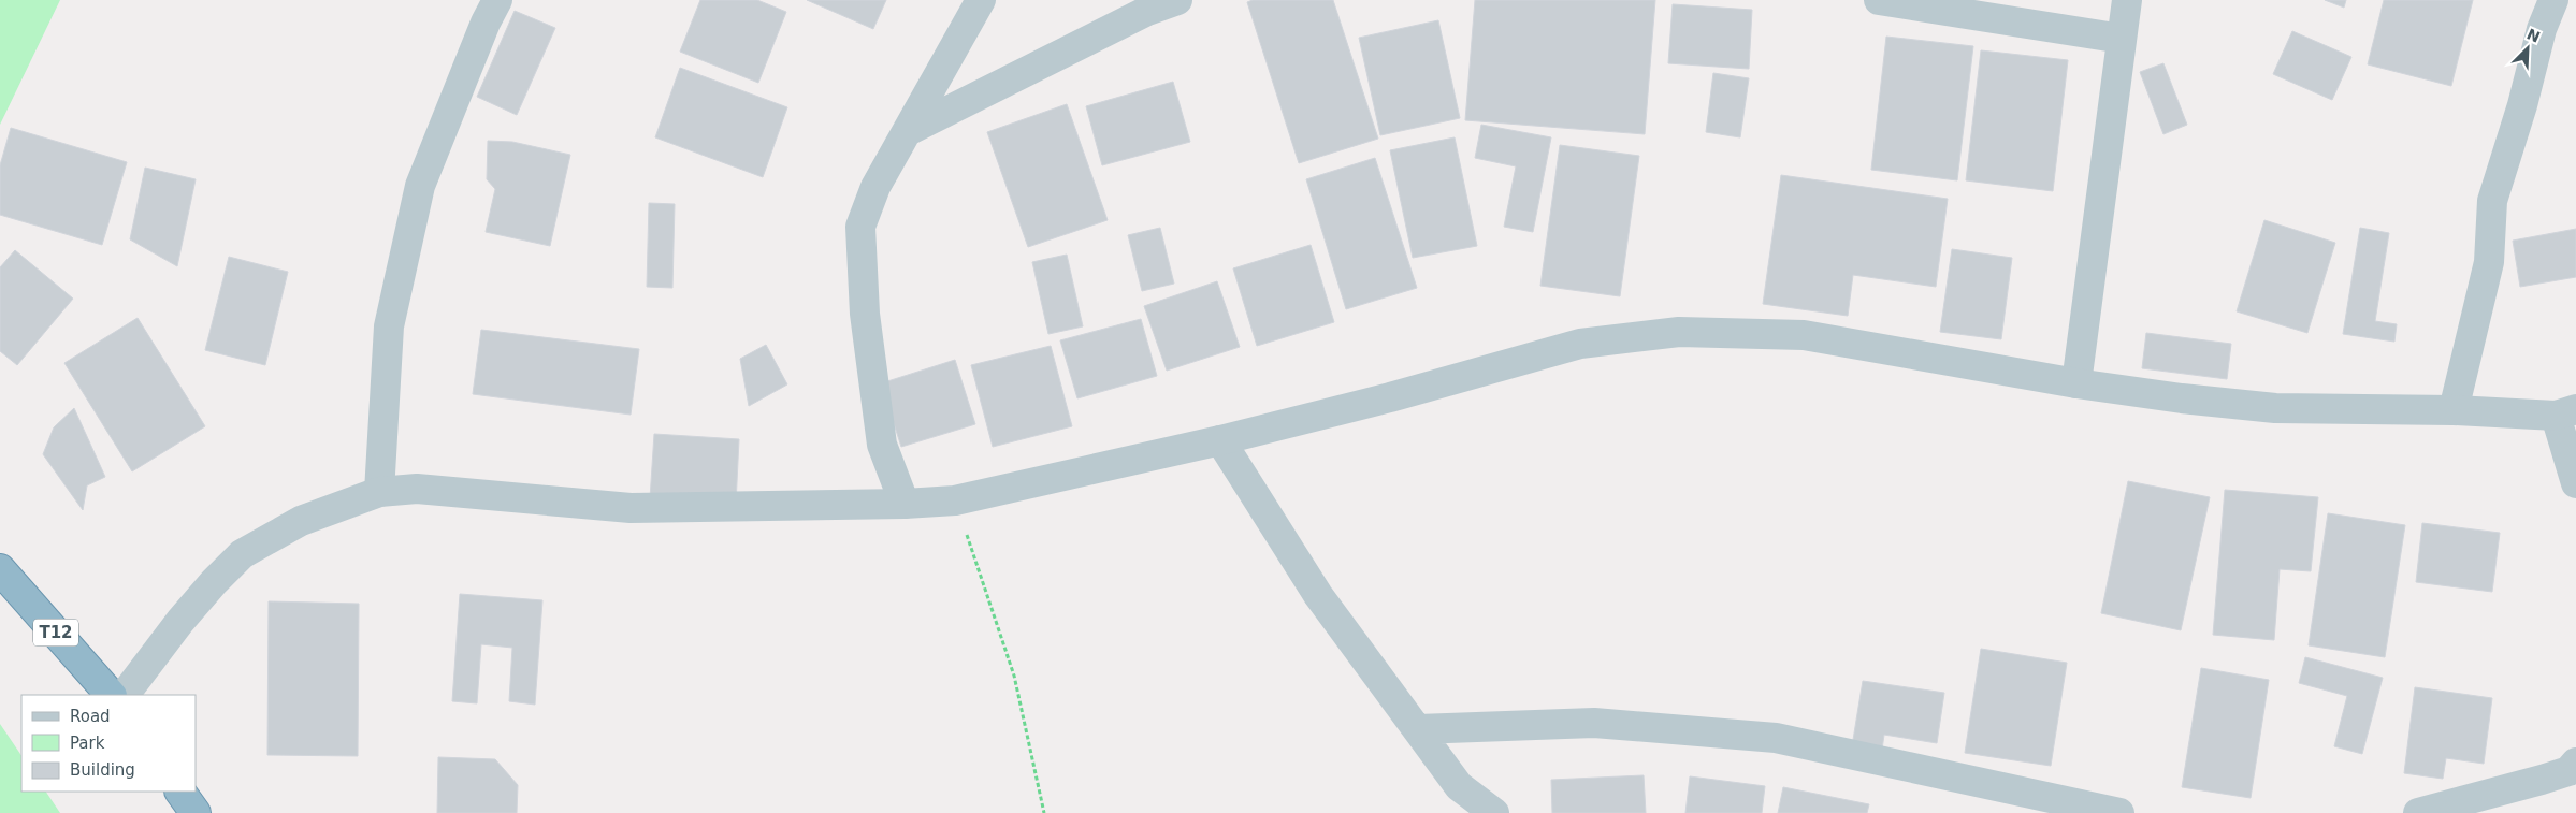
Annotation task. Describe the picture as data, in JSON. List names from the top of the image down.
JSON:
{
  "streets": {
    "highway": ["T12"]
  },
  "legend": ["Road", "Park", "Building"],
  "north": "top right"
}
